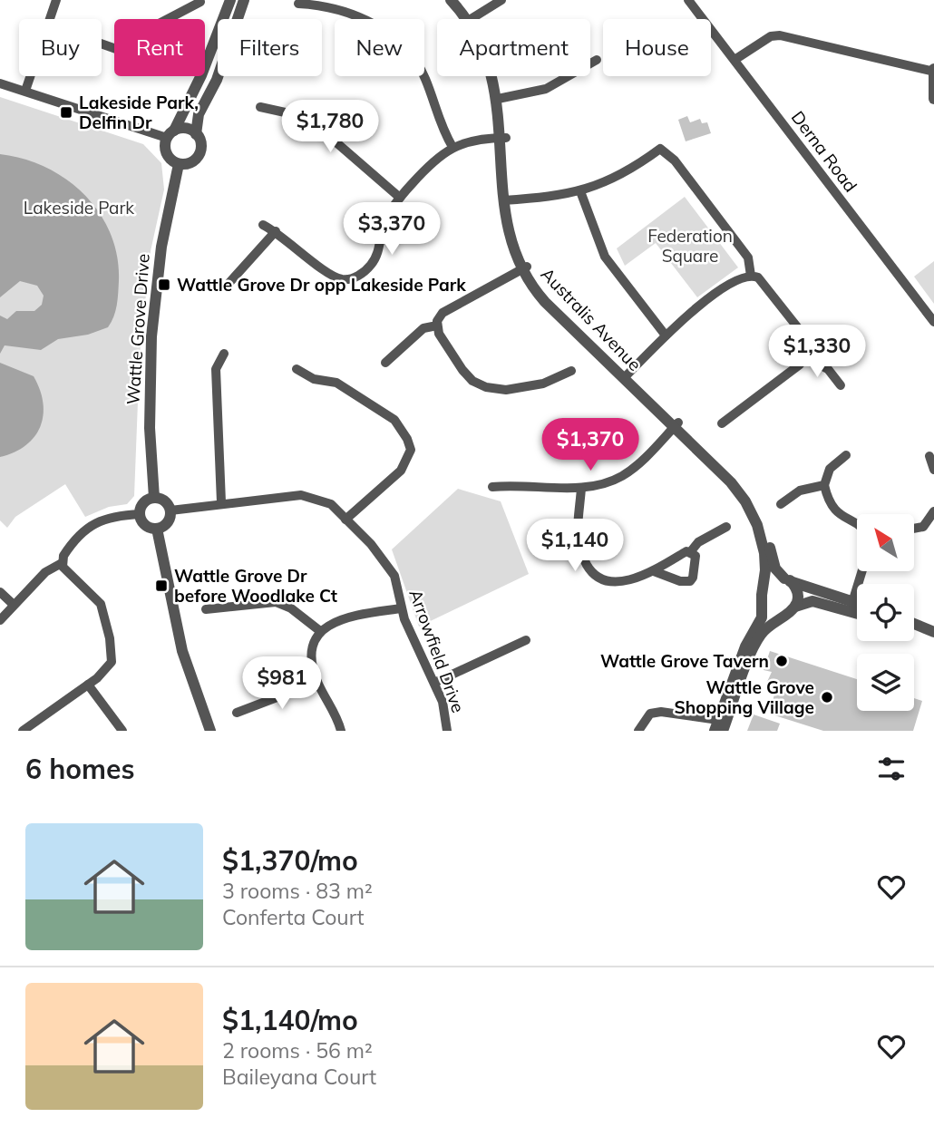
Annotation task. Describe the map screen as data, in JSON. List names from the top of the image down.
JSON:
{
  "streets": {
    "street": [
      "Derna Road",
      "Australis Avenue",
      "Wattle Grove Drive",
      "Arrowfield Drive"
    ]
  },
  "crossings": [
    ["Wattle Grove Drive", "Arrowfield Drive"]
  ],
  "parks": ["Lakeside Park", "Federation Square"],
  "places": {
    "transit": ["Lakeside Park, Delfin Dr", "Wattle Grove Dr opp Lakeside Park", "Wattle Grove Dr before Woodlake Ct"],
    "other": ["Wattle Grove Tavern", "Wattle Grove Shopping Village"]
  },
  "north": "top left",
  "page": {
    "chip": [
      "Buy",
      "Rent",
      "Filters",
      "New",
      "Apartment",
      "House"
    ],
    "price": [
      "$1,780",
      "$3,370",
      "$1,330",
      "$1,370",
      "$1,140",
      "$981"
    ],
    "heading": "6 homes",
    "list": [
      {
        "name": "$1,370/mo",
        "note": "3 rooms · 83 m² · Conferta Court"
      },
      {
        "name": "$1,140/mo",
        "note": "2 rooms · 56 m² · Baileyana Court"
      }
    ]
  }
}
